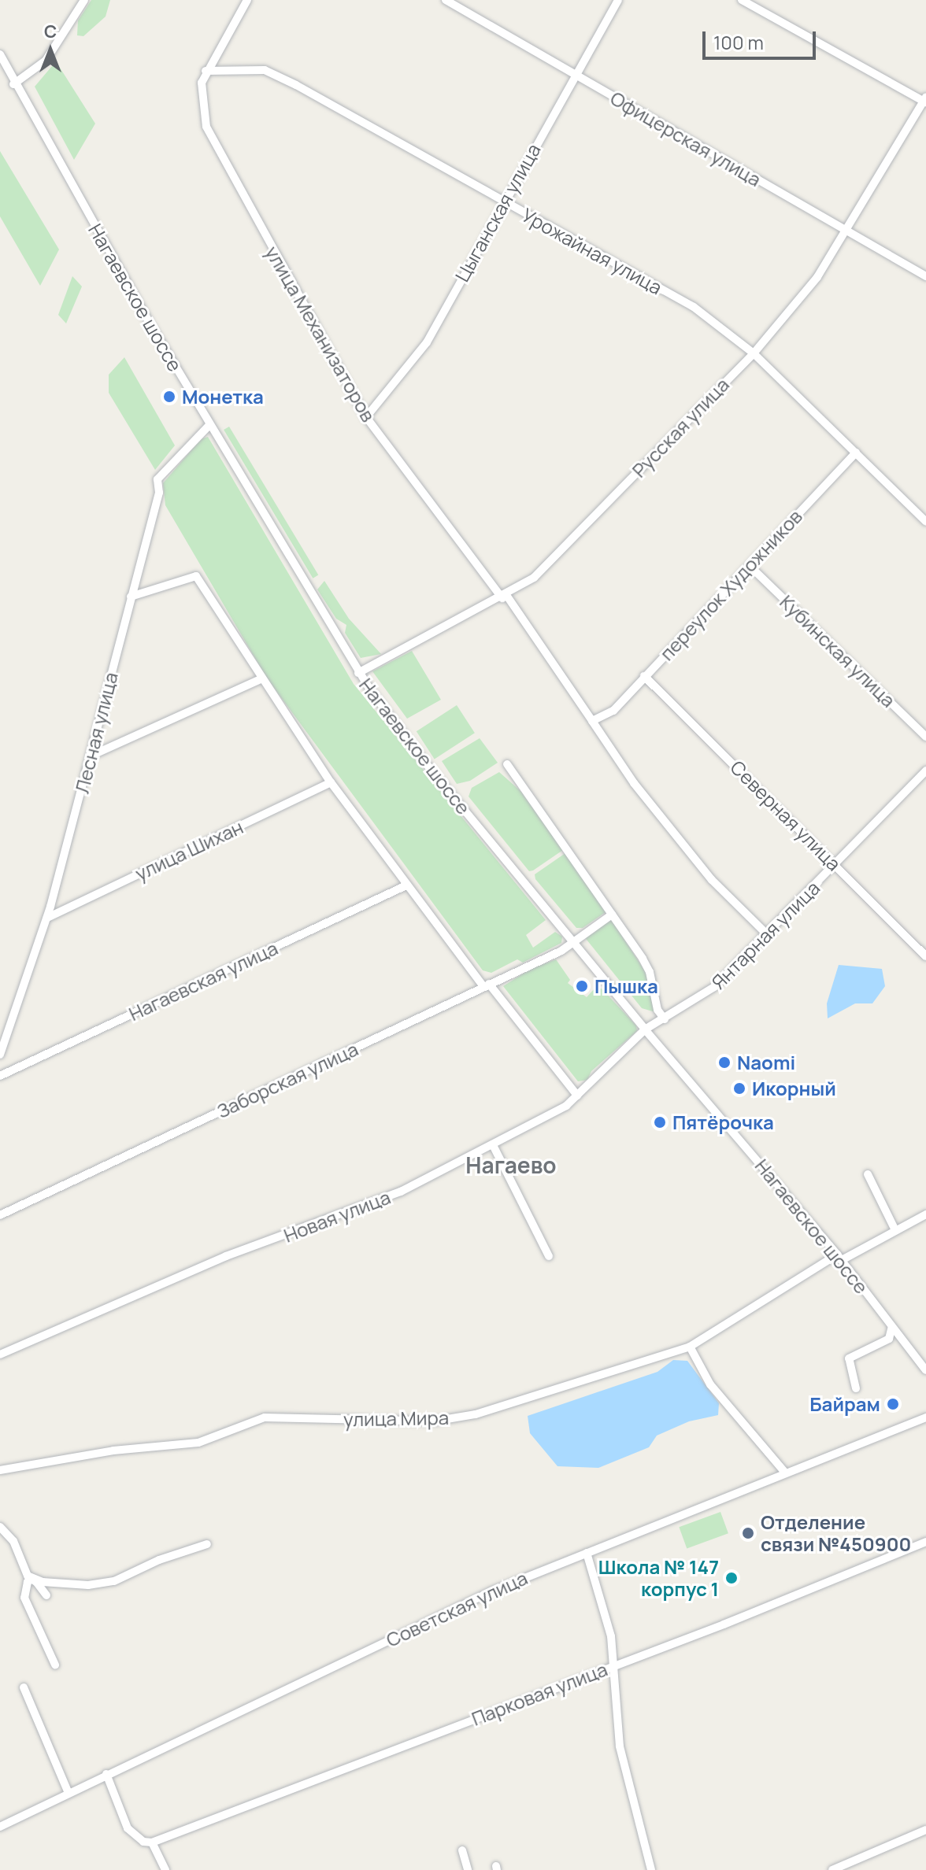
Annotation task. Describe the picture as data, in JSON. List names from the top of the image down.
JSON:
{
  "streets": {
    "street": [
      "Офицерская улица",
      "Цыганская улица",
      "Урожайная улица",
      "Нагаевское шоссе",
      "улица Механизаторов",
      "Русская улица",
      "переулок Художников",
      "Кубинская улица",
      "Лесная улица",
      "Северная улица",
      "улица Шихан",
      "Янтарная улица",
      "Нагаевская улица",
      "Заборская улица",
      "Новая улица",
      "улица Мира",
      "Советская улица",
      "Парковая улица"
    ]
  },
  "crossings": [
    ["Офицерская улица", "Цыганская улица"],
    ["Офицерская улица", "Русская улица"],
    ["Цыганская улица", "Урожайная улица"],
    ["Цыганская улица", "улица Механизаторов"],
    ["Урожайная улица", "улица Механизаторов"],
    ["Урожайная улица", "Русская улица"],
    ["Урожайная улица", "переулок Художников"],
    ["Нагаевское шоссе", "Русская улица"],
    ["Нагаевское шоссе", "Лесная улица"],
    ["Нагаевское шоссе", "Янтарная улица"],
    ["Нагаевское шоссе", "Заборская улица"],
    ["Нагаевское шоссе", "Новая улица"],
    ["Нагаевское шоссе", "улица Мира"],
    ["улица Механизаторов", "Русская улица"],
    ["улица Механизаторов", "переулок Художников"],
    ["улица Механизаторов", "Янтарная улица"],
    ["переулок Художников", "Кубинская улица"],
    ["переулок Художников", "Северная улица"],
    ["Лесная улица", "улица Шихан"],
    ["Северная улица", "Янтарная улица"],
    ["Янтарная улица", "Новая улица"]
  ],
  "districts": ["Нагаево"],
  "places": [
    "Монетка",
    "Пышка",
    "Naomi",
    "Икорный",
    "Пятёрочка",
    "Байрам",
    "Отделение связи №450900",
    "Школа № 147 корпус 1"
  ],
  "scale_bar": "100 m",
  "north": "top"
}
